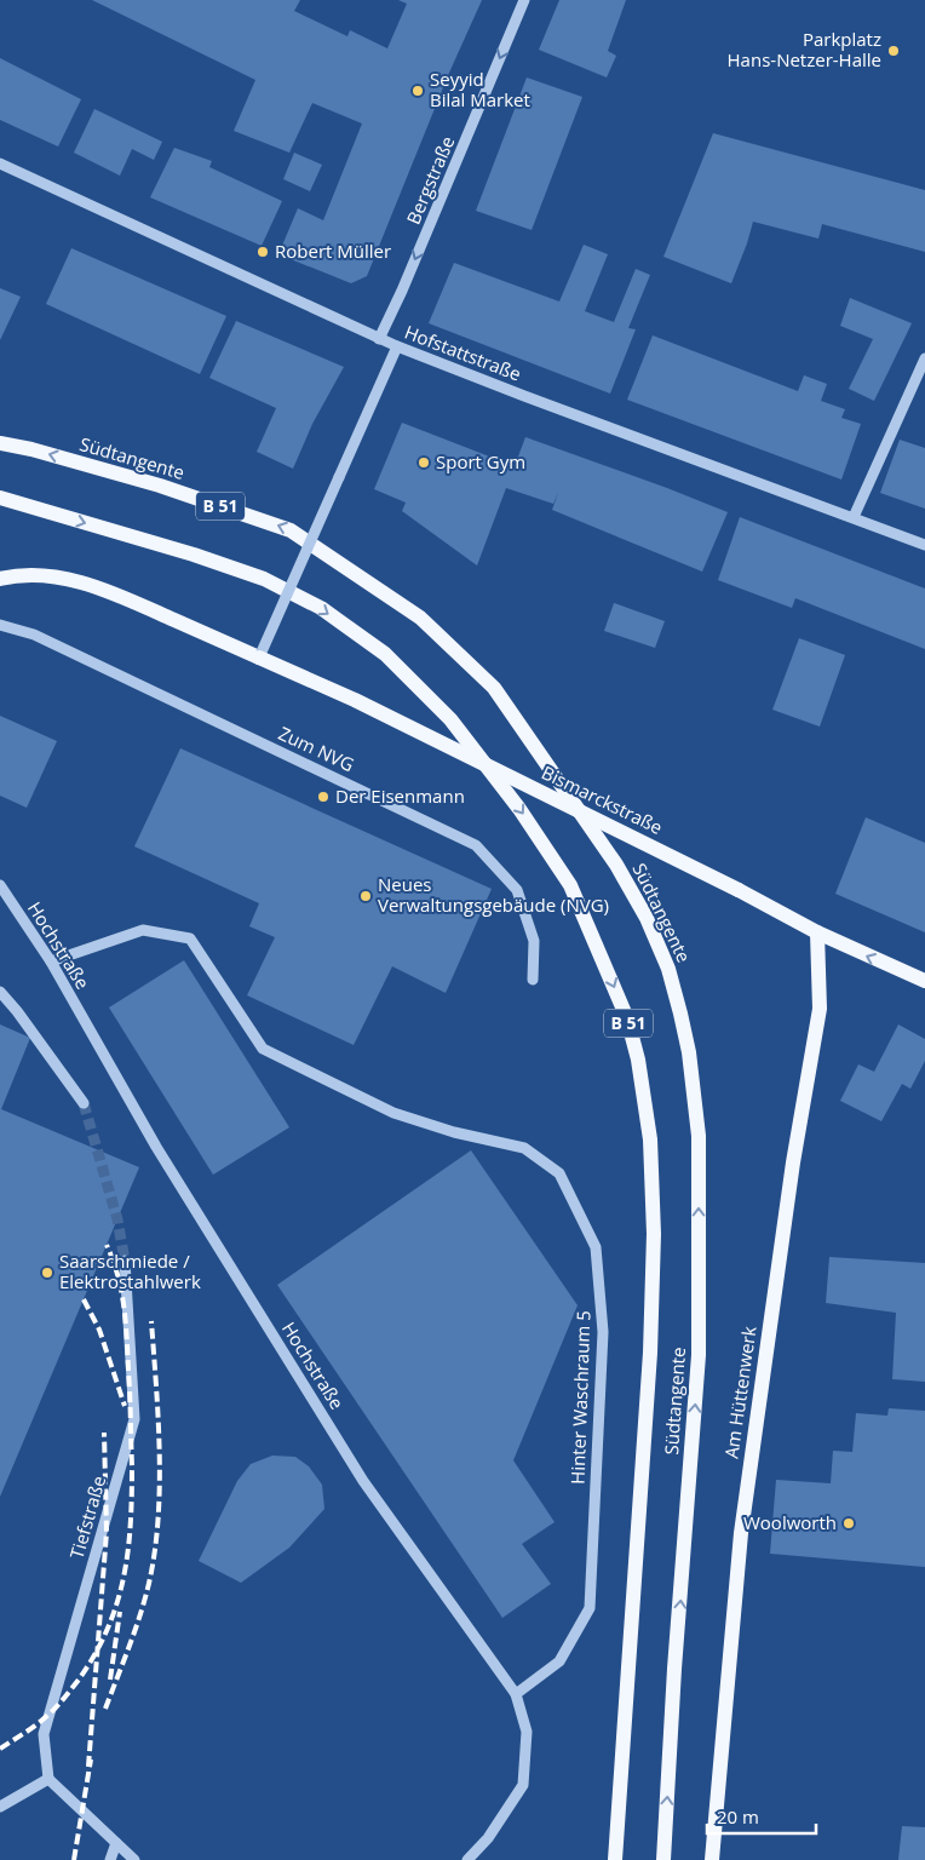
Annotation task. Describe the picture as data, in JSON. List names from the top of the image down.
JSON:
{
  "streets": {
    "main road": [
      "Südtangente",
      "B 51",
      "Bismarckstraße",
      "Am Hüttenwerk"
    ],
    "street": [
      "Bergstraße",
      "Hofstattstraße",
      "Zum NVG",
      "Hochstraße",
      "Hinter Waschraum 5",
      "Tiefstraße"
    ]
  },
  "crossings": [
    ["Bergstraße", "Hofstattstraße"],
    ["Bismarckstraße", "Am Hüttenwerk"],
    ["Hochstraße", "Hinter Waschraum 5"]
  ],
  "one_way": ["Bergstraße"],
  "places": [
    "Parkplatz Hans-Netzer-Halle",
    "Seyyid Bilal Market",
    "Robert Müller",
    "Sport Gym",
    "Der Eisenmann",
    "Neues Verwaltungsgebäude (NVG)",
    "Saarschmiede / Elektrostahlwerk",
    "Woolworth"
  ],
  "scale_bar": "20 m"
}
